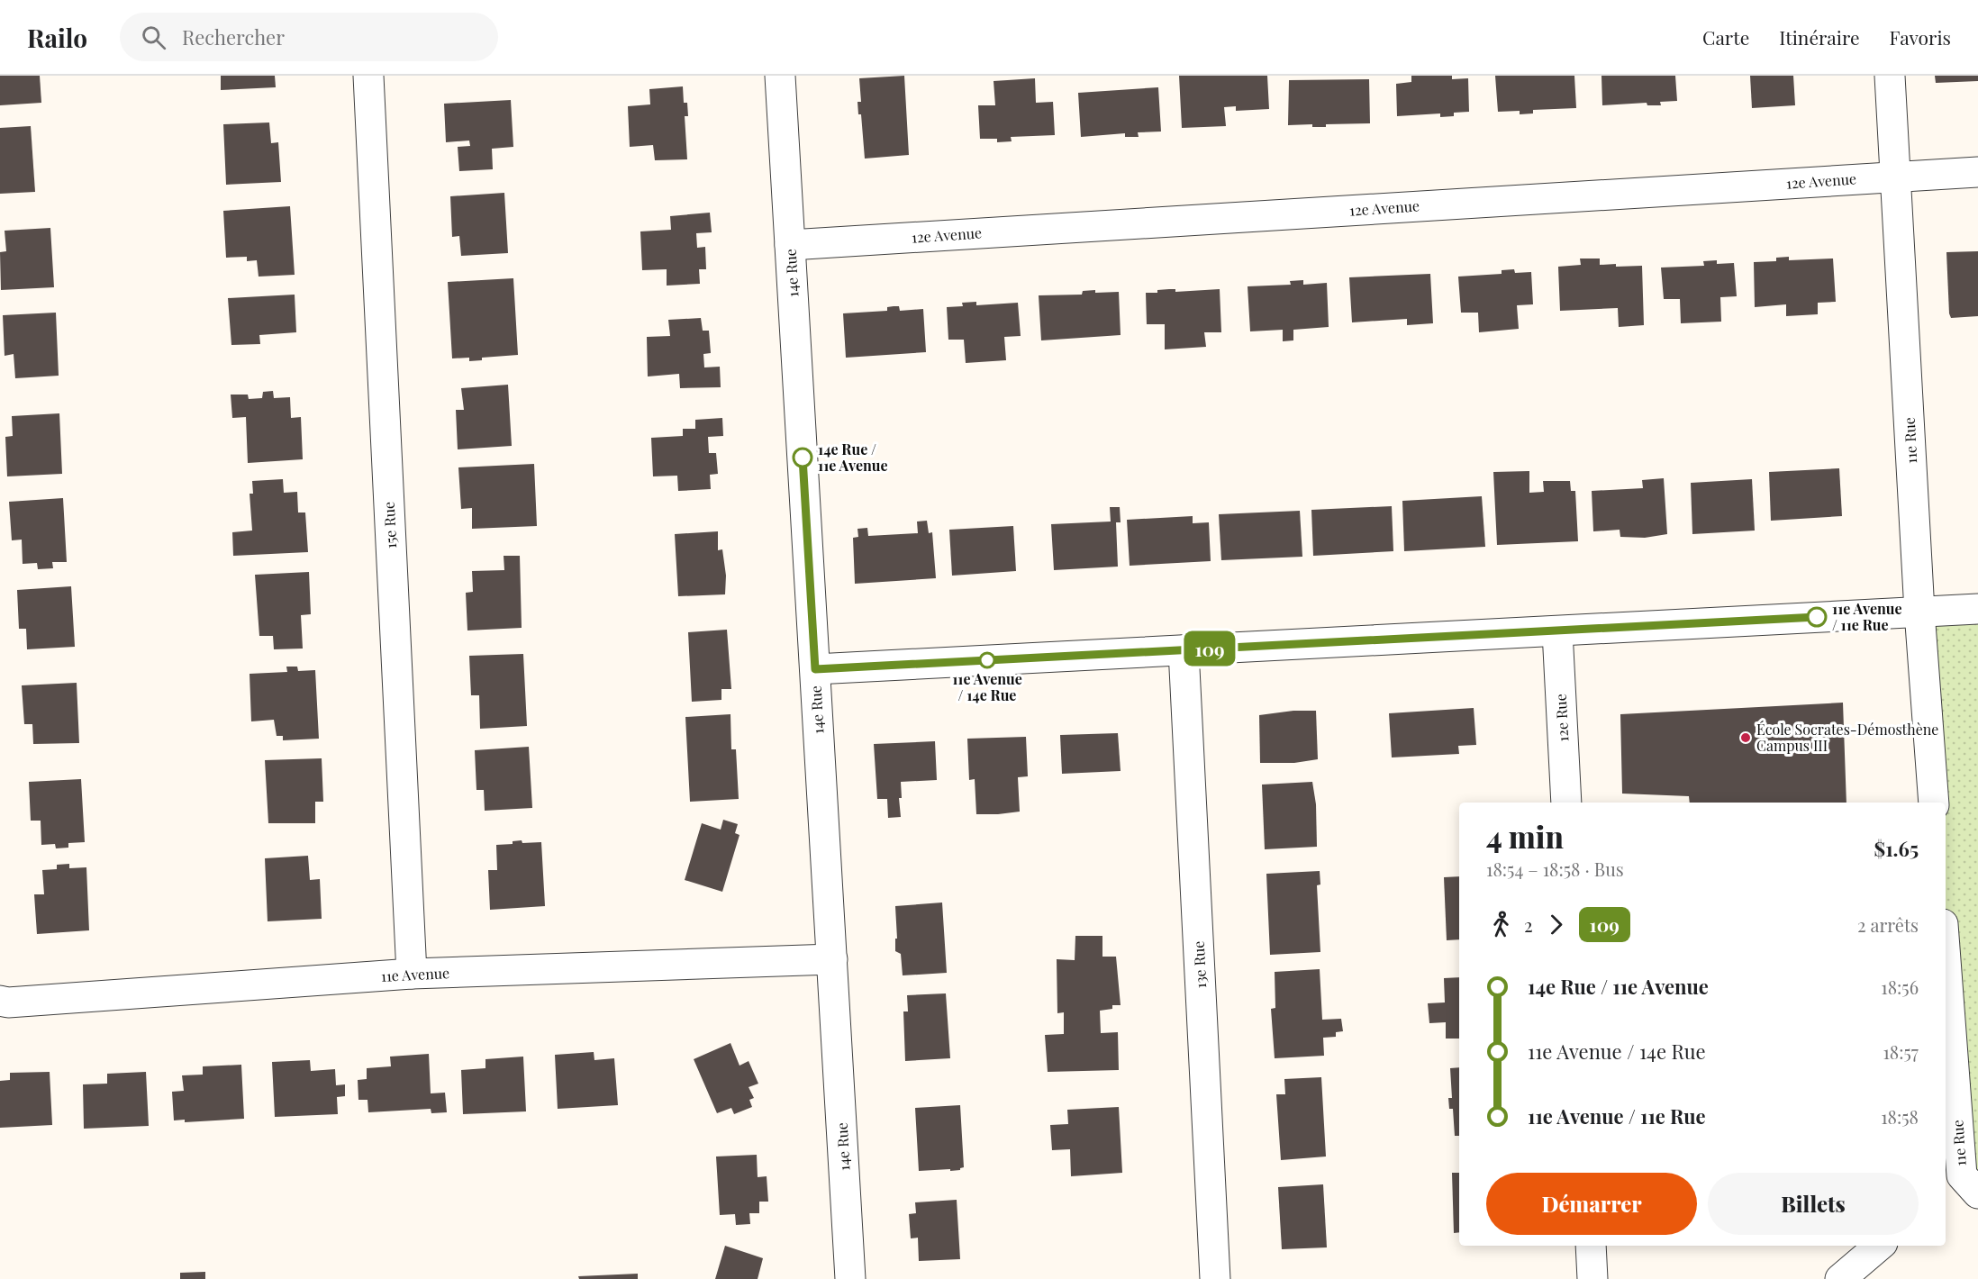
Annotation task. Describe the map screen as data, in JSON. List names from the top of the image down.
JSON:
{
  "streets": {
    "street": [
      "12e Avenue",
      "14e Rue",
      "11e Rue",
      "15e Rue",
      "12e Rue",
      "13e Rue",
      "11e Avenue"
    ]
  },
  "crossings": [
    ["12e Avenue", "14e Rue"],
    ["12e Avenue", "11e Rue"],
    ["14e Rue", "11e Avenue"],
    ["15e Rue", "11e Avenue"]
  ],
  "places": [
    "14e Rue / 11e Avenue",
    "11e Avenue / 11e Rue",
    "11e Avenue / 14e Rue",
    "École Socrates-Démosthène Campus III"
  ],
  "lines": ["bus line 109"],
  "page": {
    "header": "Railo",
    "search": "Rechercher",
    "nav": ["Carte", "Itinéraire", "Favoris"],
    "on_map": "109",
    "heading": ["4 min", "18:54 – 18:58 · Bus", "$1.65"],
    "legs": ["2", "109", "2 arrêts"],
    "list": [
      {
        "name": "14e Rue / 11e Avenue",
        "value": "18:56"
      },
      {
        "name": "11e Avenue / 14e Rue",
        "value": "18:57"
      },
      {
        "name": "11e Avenue / 11e Rue",
        "value": "18:58"
      }
    ],
    "buttons": ["Démarrer", "Billets"]
  }
}
